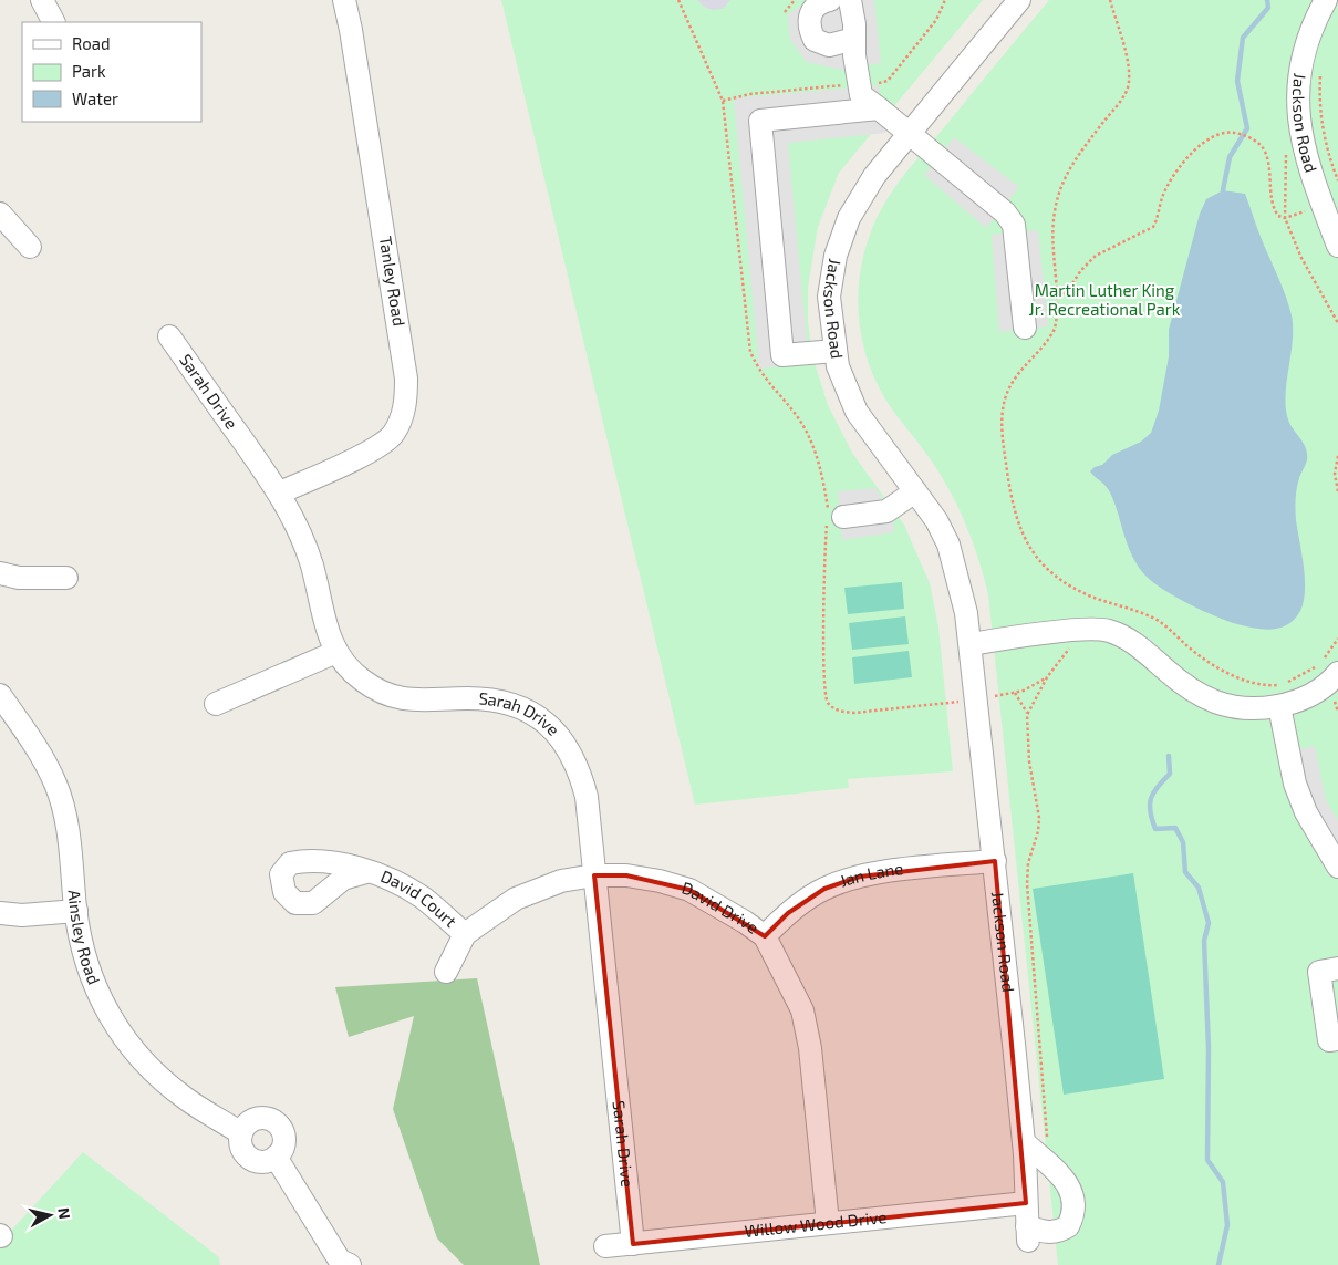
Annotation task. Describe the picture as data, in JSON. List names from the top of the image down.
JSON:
{
  "streets": {
    "street": [
      "Jackson Road",
      "Tanley Road",
      "Sarah Drive",
      "Jan Lane",
      "David Court",
      "David Drive",
      "Ainsley Road",
      "Willow Wood Drive"
    ]
  },
  "crossings": [
    ["Jackson Road", "Jan Lane"],
    ["Jackson Road", "Willow Wood Drive"],
    ["Tanley Road", "Sarah Drive"],
    ["Sarah Drive", "David Drive"],
    ["Sarah Drive", "Willow Wood Drive"],
    ["Jan Lane", "David Drive"],
    ["David Court", "David Drive"],
    ["David Drive", "Willow Wood Drive"]
  ],
  "parks": ["Martin Luther King Jr. Recreational Park"],
  "legend": ["Road", "Park", "Water"],
  "north": "right"
}
